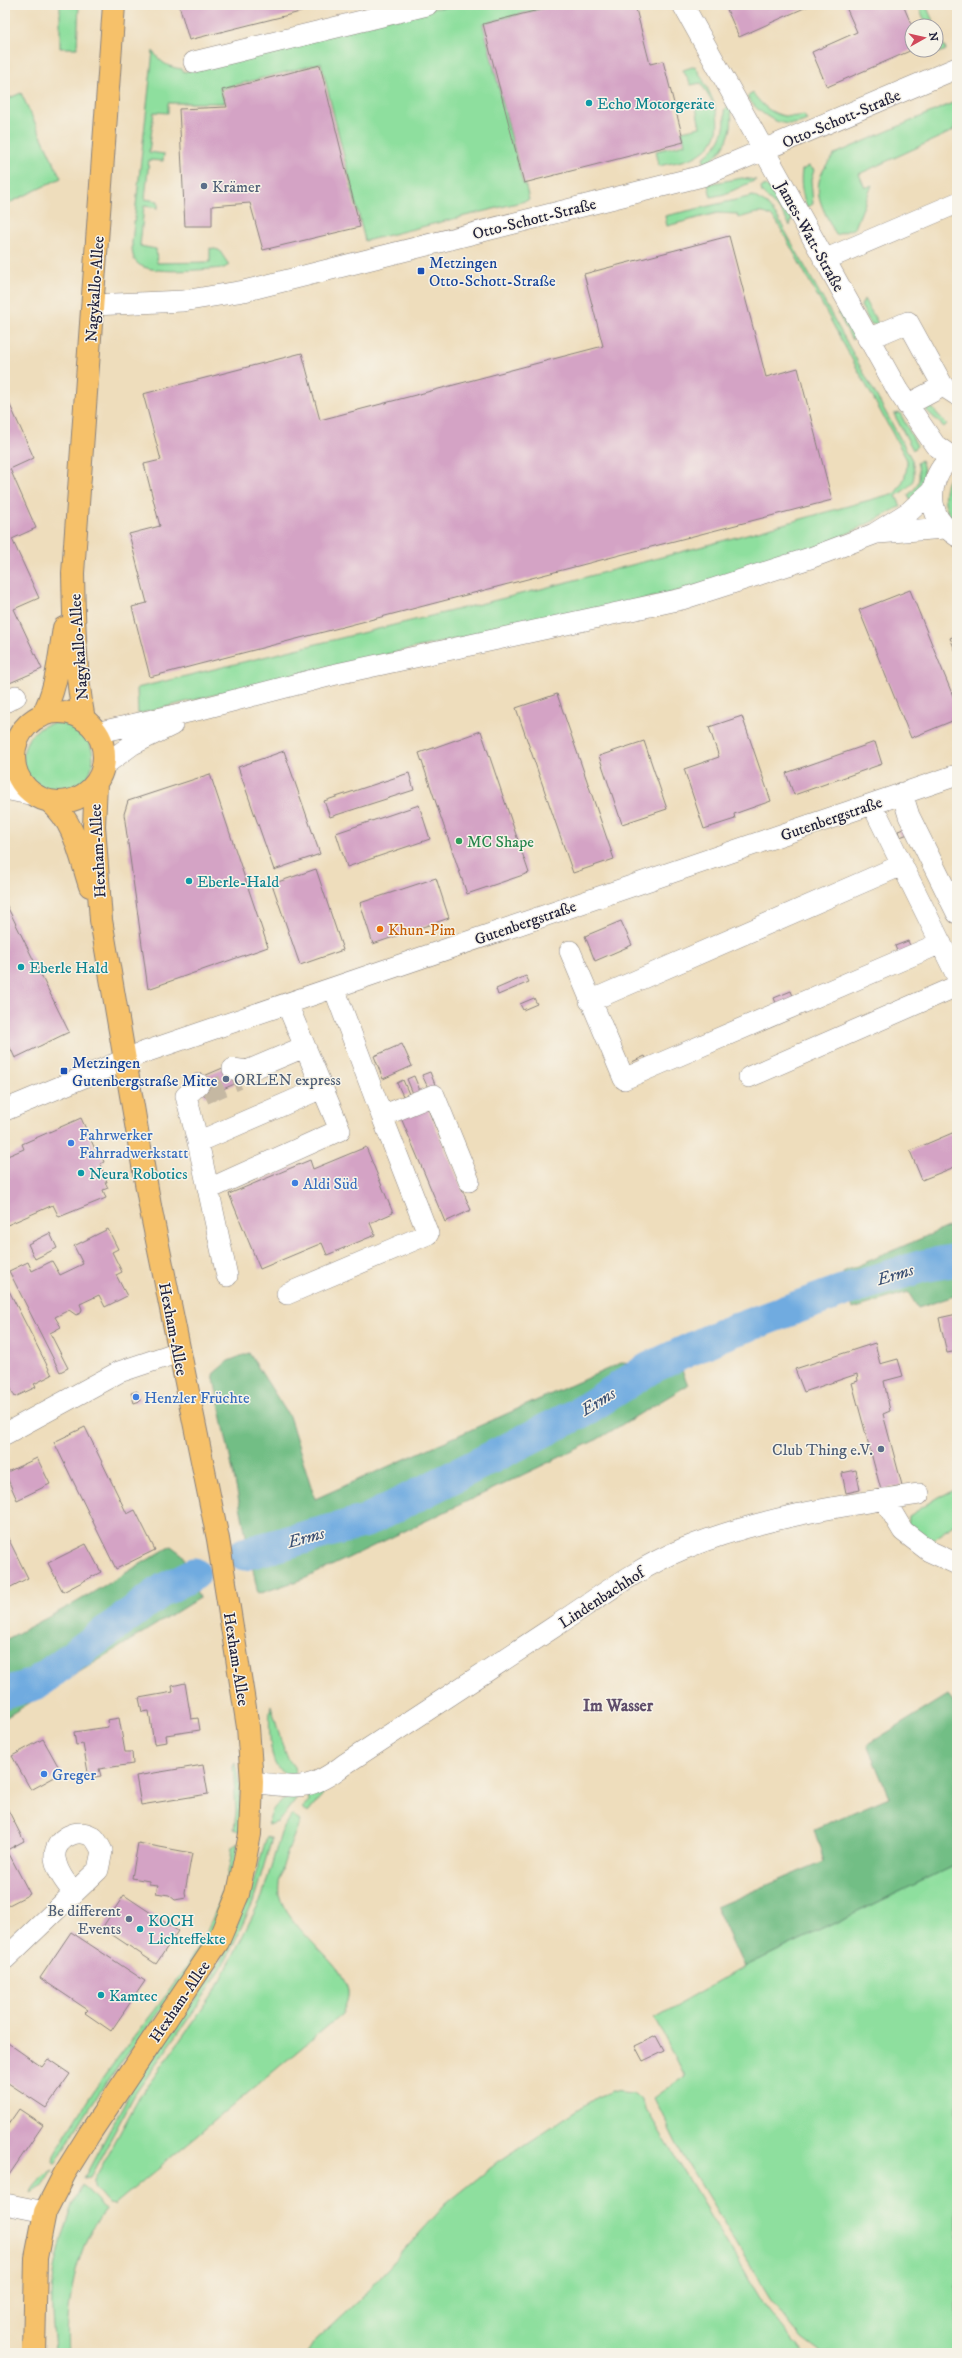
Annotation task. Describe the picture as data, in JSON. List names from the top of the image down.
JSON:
{
  "streets": {
    "main road": ["Nagykallo-Allee", "Hexham-Allee"],
    "street": [
      "Otto-Schott-Straße",
      "James-Watt-Straße",
      "Gutenbergstraße",
      "Lindenbachhof"
    ]
  },
  "crossings": [
    ["Otto-Schott-Straße", "James-Watt-Straße"],
    ["Otto-Schott-Straße", "Nagykallo-Allee"],
    ["Nagykallo-Allee", "Hexham-Allee"],
    ["Gutenbergstraße", "Hexham-Allee"],
    ["Hexham-Allee", "Lindenbachhof"]
  ],
  "districts": ["Im Wasser"],
  "water": ["Erms"],
  "places": {
    "other": [
      "Echo Motorgeräte",
      "Krämer",
      "MC Shape",
      "Eberle-Hald",
      "Khun-Pim",
      "Eberle Hald",
      "ORLEN express",
      "Fahrwerker Fahrradwerkstatt",
      "Neura Robotics",
      "Aldi Süd",
      "Henzler Früchte",
      "Club Thing e.V.",
      "Greger",
      "Be different Events",
      "KOCH Lichteffekte",
      "Kamtec"
    ],
    "transit": ["Metzingen Otto-Schott-Straße", "Metzingen Gutenbergstraße Mitte"]
  },
  "north": "right"
}
